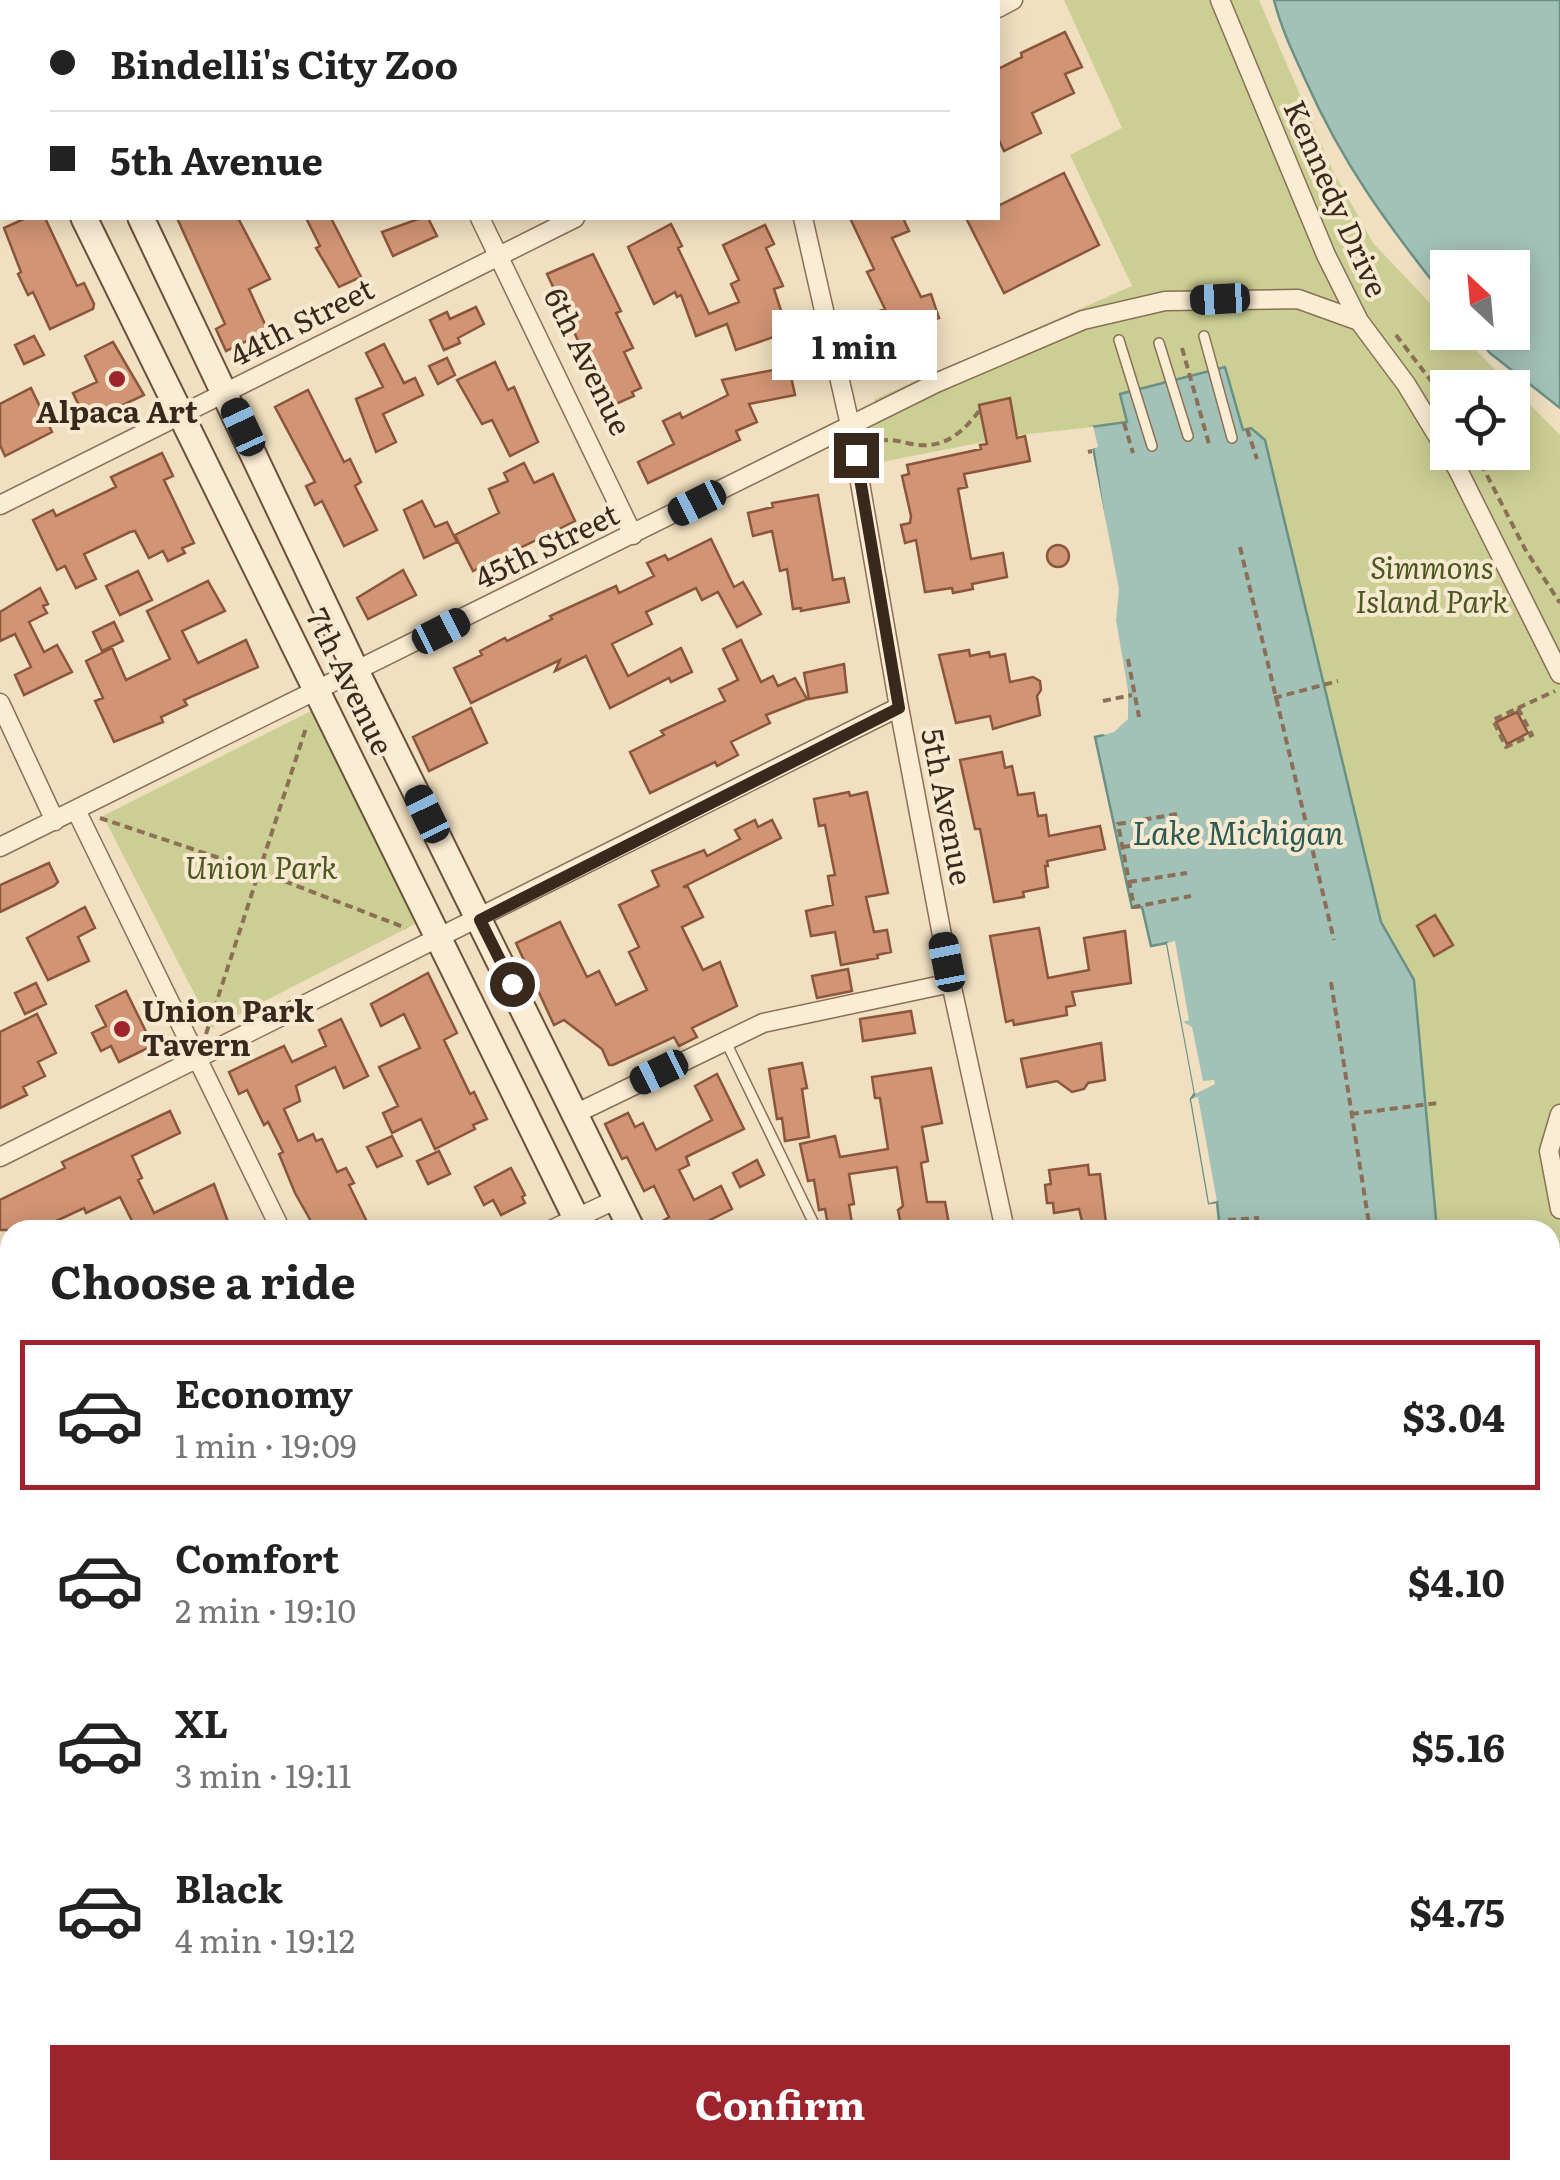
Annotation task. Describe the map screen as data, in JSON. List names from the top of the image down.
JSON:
{
  "streets": {
    "street": [
      "Kennedy Drive",
      "44th Street",
      "6th Avenue",
      "45th Street",
      "7th Avenue",
      "5th Avenue"
    ]
  },
  "crossings": [
    ["Kennedy Drive", "45th Street"],
    ["44th Street", "6th Avenue"],
    ["44th Street", "7th Avenue"],
    ["6th Avenue", "45th Street"],
    ["45th Street", "7th Avenue"],
    ["45th Street", "5th Avenue"]
  ],
  "water": ["Lake Michigan"],
  "parks": ["Simmons Island Park", "Union Park"],
  "places": ["Alpaca Art", "Union Park Tavern"],
  "north": "top left",
  "page": {
    "banner": ["Bindelli's City Zoo", "5th Avenue"],
    "bubble": "1 min",
    "heading": "Choose a ride",
    "list": [
      {
        "name": "Economy",
        "note": "1 min · 19:09",
        "value": "$3.04"
      },
      {
        "name": "Comfort",
        "note": "2 min · 19:10",
        "value": "$4.10"
      },
      {
        "name": "XL",
        "note": "3 min · 19:11",
        "value": "$5.16"
      },
      {
        "name": "Black",
        "note": "4 min · 19:12",
        "value": "$4.75"
      }
    ],
    "buttons": "Confirm"
  }
}
